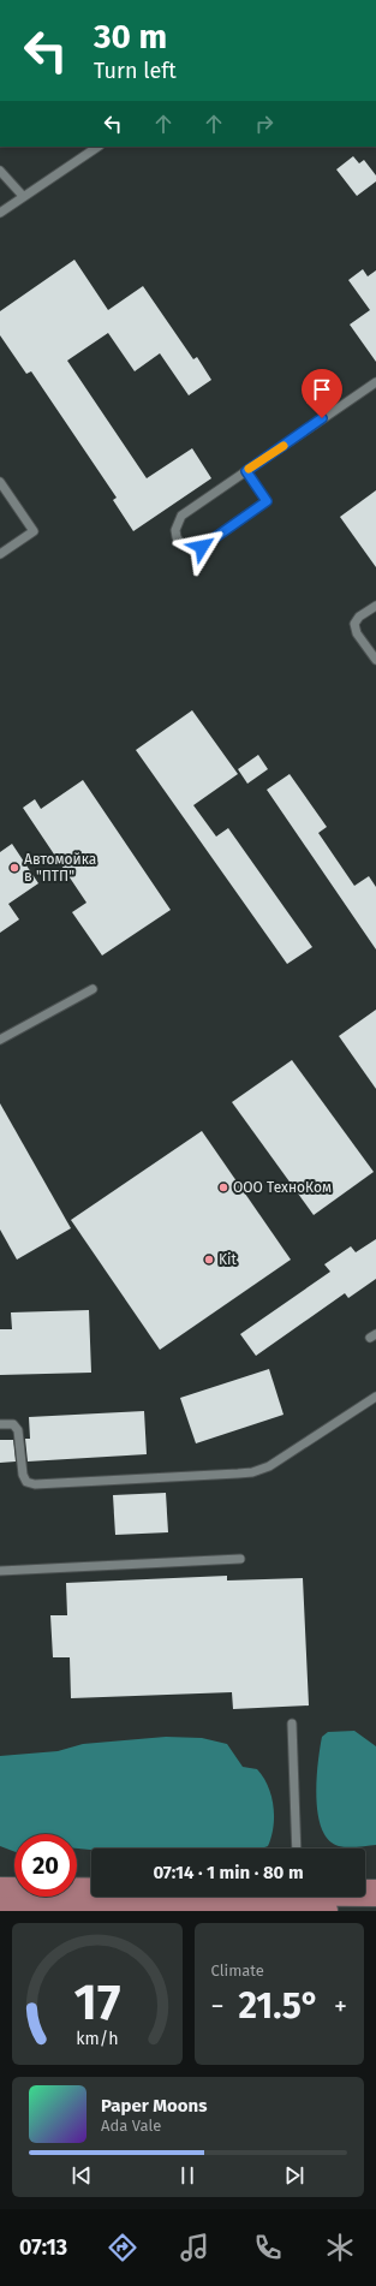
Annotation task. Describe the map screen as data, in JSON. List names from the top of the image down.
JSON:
{
  "places": ["Автомойка в \"ПТП\"", "ООО ТехноКом", "Kit"],
  "page": {
    "turn": ["30 m", "Turn left"],
    "limit": "20",
    "trip": "07:14 · 1 min · 80 m",
    "tile": "Climate",
    "heat": ["−", "21.5°", "+"],
    "song": ["Paper Moons", "Ada Vale"],
    "tabs": "07:13",
    "gauge": ["17", "km/h"]
  }
}
